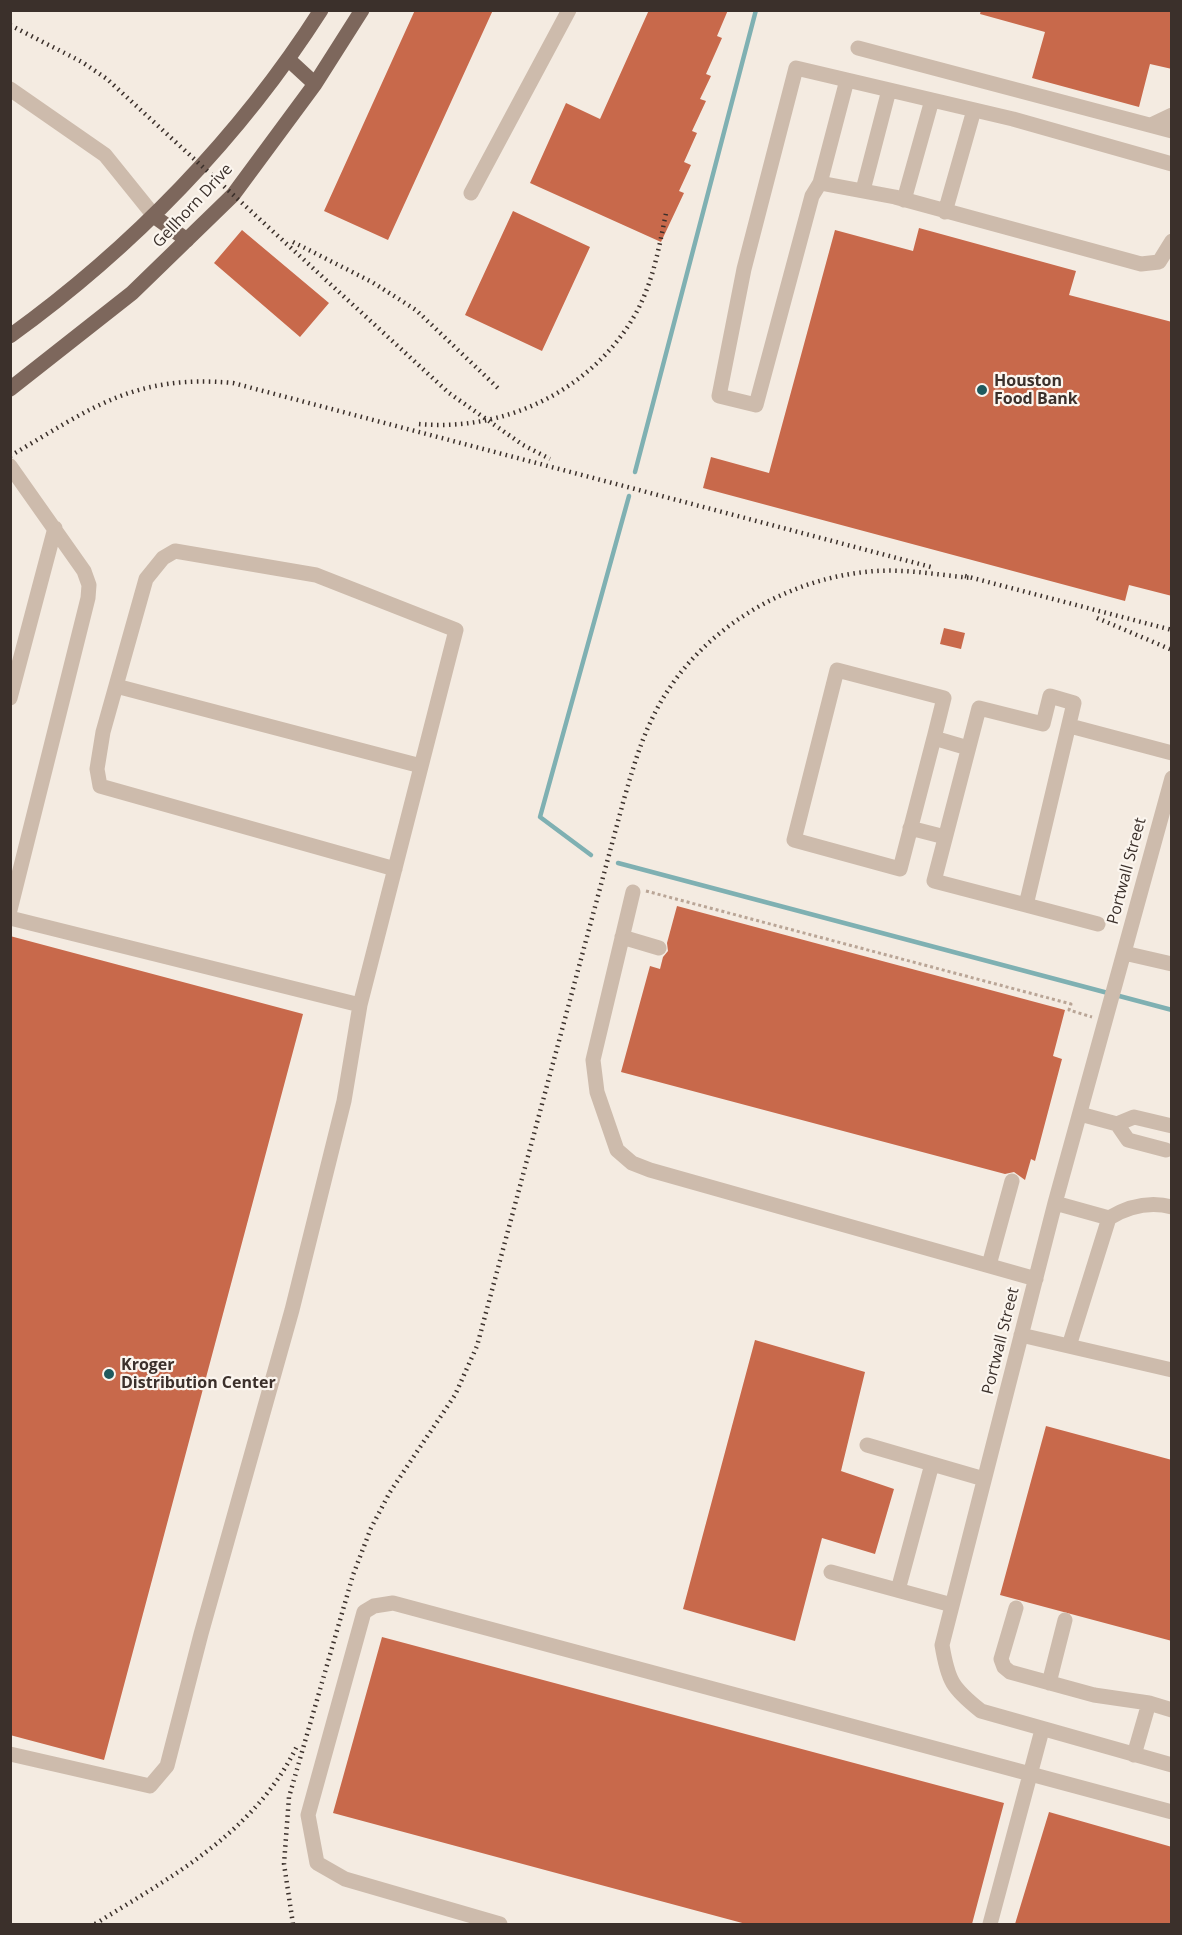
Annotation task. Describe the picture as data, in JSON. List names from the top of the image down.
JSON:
{
  "streets": {
    "main road": ["Gellhorn Drive"],
    "street": ["Portwall Street"]
  },
  "places": ["Houston Food Bank", "Kroger Distribution Center"]
}
